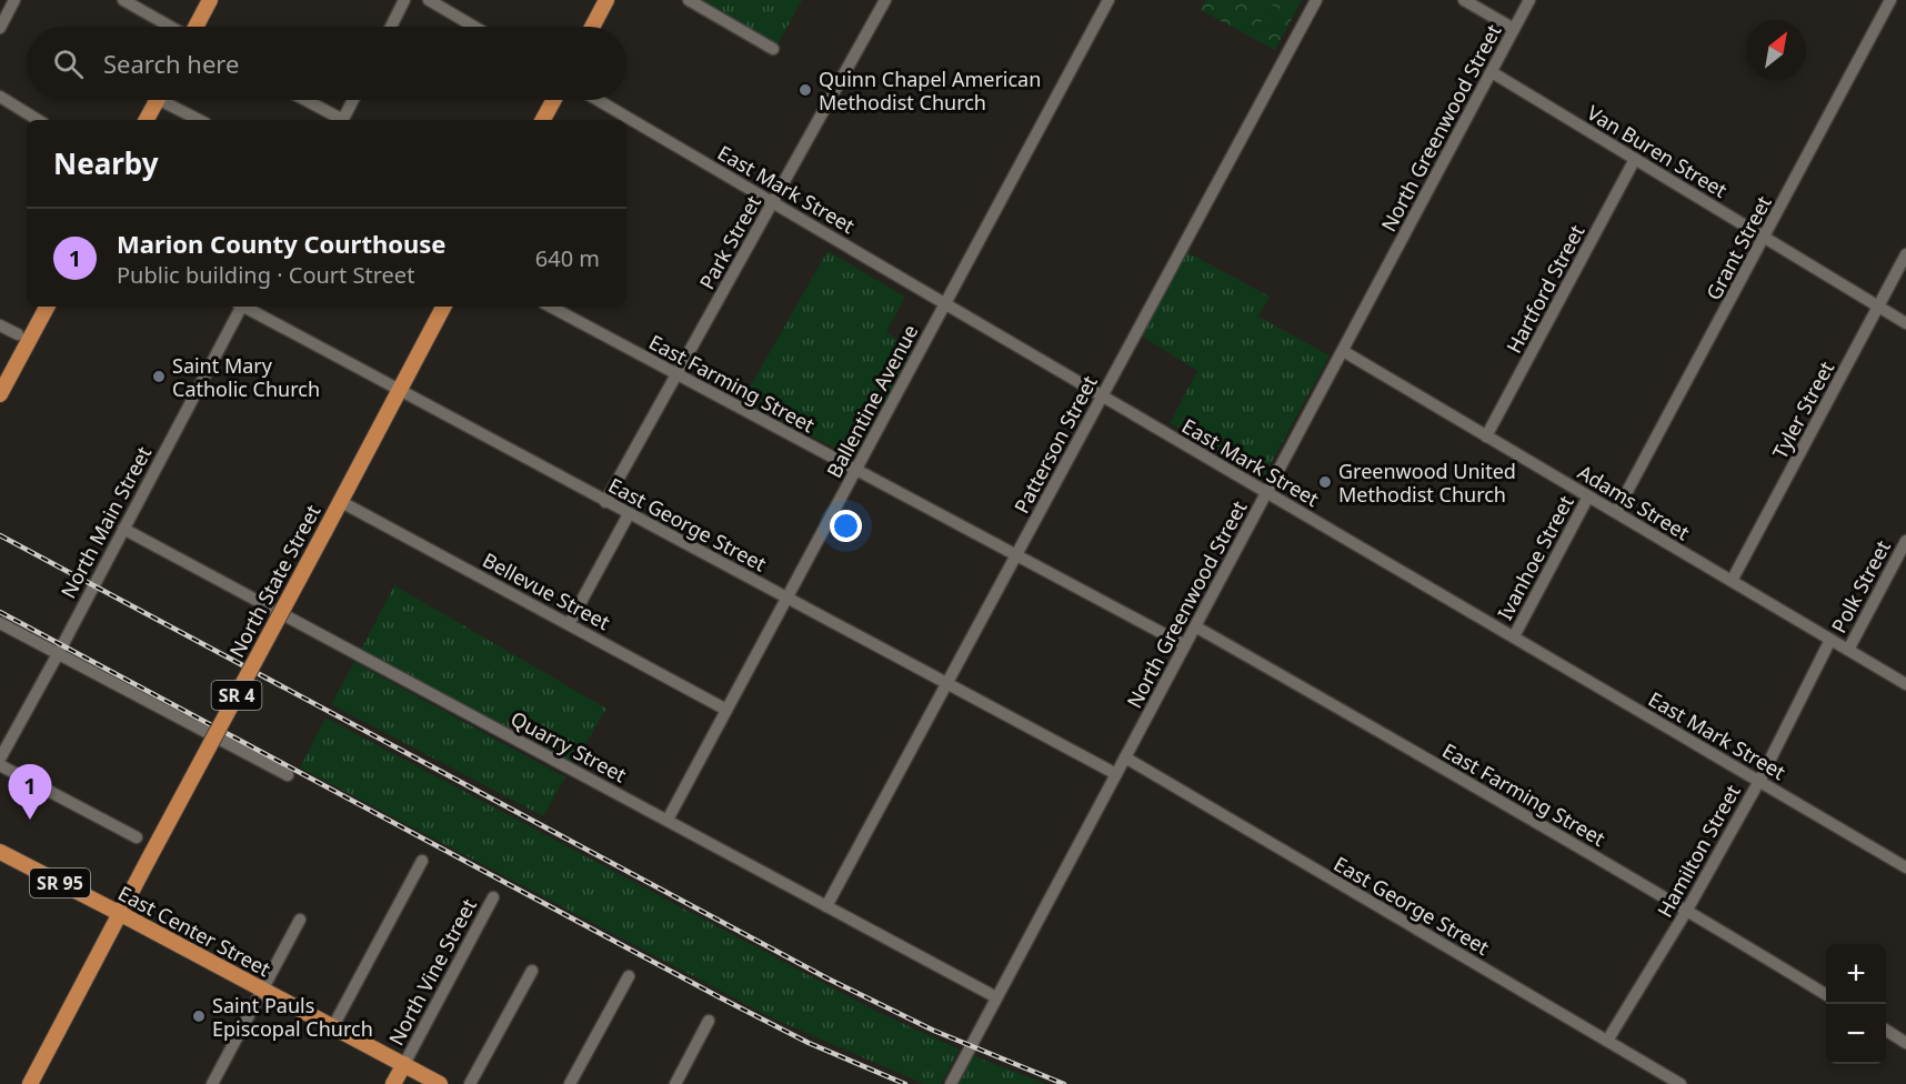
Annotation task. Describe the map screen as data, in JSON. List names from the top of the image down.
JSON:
{
  "streets": {
    "main road": [
      "North State Street",
      "SR 4",
      "SR 95",
      "East Center Street"
    ],
    "street": [
      "North Greenwood Street",
      "Van Buren Street",
      "East Mark Street",
      "Park Street",
      "Grant Street",
      "Hartford Street",
      "East Farming Street",
      "Ballentine Avenue",
      "Tyler Street",
      "Patterson Street",
      "Adams Street",
      "North Main Street",
      "East George Street",
      "Ivanhoe Street",
      "Polk Street",
      "Bellevue Street",
      "Quarry Street",
      "Hamilton Street",
      "North Vine Street"
    ]
  },
  "crossings": [
    ["North Greenwood Street", "Van Buren Street"],
    ["North Greenwood Street", "East Mark Street"],
    ["North Greenwood Street", "East Farming Street"],
    ["North Greenwood Street", "Adams Street"],
    ["North Greenwood Street", "East George Street"],
    ["North Greenwood Street", "Quarry Street"],
    ["Van Buren Street", "Grant Street"],
    ["Van Buren Street", "Hartford Street"],
    ["Van Buren Street", "Tyler Street"],
    ["East Mark Street", "Park Street"],
    ["East Mark Street", "Ballentine Avenue"],
    ["East Mark Street", "Patterson Street"],
    ["East Mark Street", "Ivanhoe Street"],
    ["East Mark Street", "Hamilton Street"],
    ["Park Street", "East Farming Street"],
    ["Park Street", "East George Street"],
    ["Grant Street", "Adams Street"],
    ["Hartford Street", "Adams Street"],
    ["East Farming Street", "Ballentine Avenue"],
    ["East Farming Street", "Patterson Street"],
    ["East Farming Street", "Hamilton Street"],
    ["Ballentine Avenue", "East George Street"],
    ["Ballentine Avenue", "Bellevue Street"],
    ["Ballentine Avenue", "Quarry Street"],
    ["Tyler Street", "Adams Street"],
    ["Patterson Street", "East George Street"],
    ["Patterson Street", "Quarry Street"],
    ["Adams Street", "Ivanhoe Street"],
    ["Adams Street", "Polk Street"],
    ["Adams Street", "Hamilton Street"],
    ["North Main Street", "Quarry Street"],
    ["East George Street", "North State Street"],
    ["East George Street", "Hamilton Street"],
    ["North State Street", "SR 4"],
    ["North State Street", "East Center Street"],
    ["SR 4", "East Center Street"],
    ["East Center Street", "North Vine Street"]
  ],
  "places": [
    "Quinn Chapel American Methodist Church",
    "Saint Mary Catholic Church",
    "Greenwood United Methodist Church",
    "Saint Pauls Episcopal Church"
  ],
  "north": "top right",
  "page": {
    "search": "Search here",
    "heading": "Nearby",
    "list": [
      {
        "mark": "1",
        "name": "Marion County Courthouse",
        "note": "Public building · Court Street",
        "value": "640 m"
      }
    ],
    "pins": "1",
    "map_buttons": ["+", "−"]
  }
}
